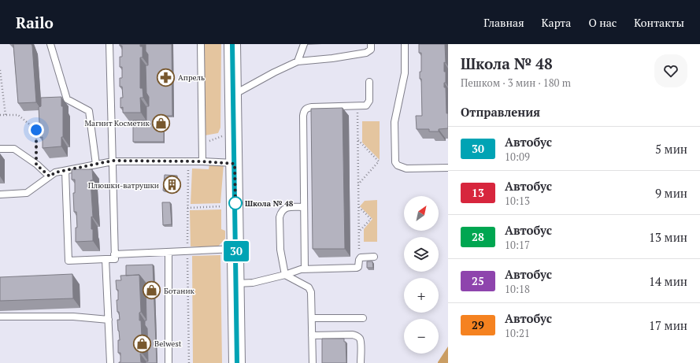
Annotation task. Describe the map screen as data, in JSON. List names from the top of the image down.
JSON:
{
  "places": {
    "pharmacy": ["Апрель"],
    "shop": ["Магнит Косметик", "Ботаник", "Belwest"],
    "building": ["Плюшки-ватрушки"],
    "other": ["Школа № 48"]
  },
  "lines": ["bus line 30"],
  "north": "top right",
  "page": {
    "header": "Railo",
    "nav": [
      "Главная",
      "Карта",
      "О нас",
      "Контакты"
    ],
    "on_map": "30",
    "heading": [
      ["Школа № 48", "Пешком · 3 мин · 180 m"],
      "Отправления"
    ],
    "list": [
      {
        "mark": "30",
        "name": "Автобус",
        "note": "10:09",
        "value": "5 мин"
      },
      {
        "mark": "13",
        "name": "Автобус",
        "note": "10:13",
        "value": "9 мин"
      },
      {
        "mark": "28",
        "name": "Автобус",
        "note": "10:17",
        "value": "13 мин"
      },
      {
        "mark": "25",
        "name": "Автобус",
        "note": "10:18",
        "value": "14 мин"
      },
      {
        "mark": "29",
        "name": "Автобус",
        "note": "10:21",
        "value": "17 мин"
      }
    ],
    "map_buttons": ["+", "−"]
  }
}
